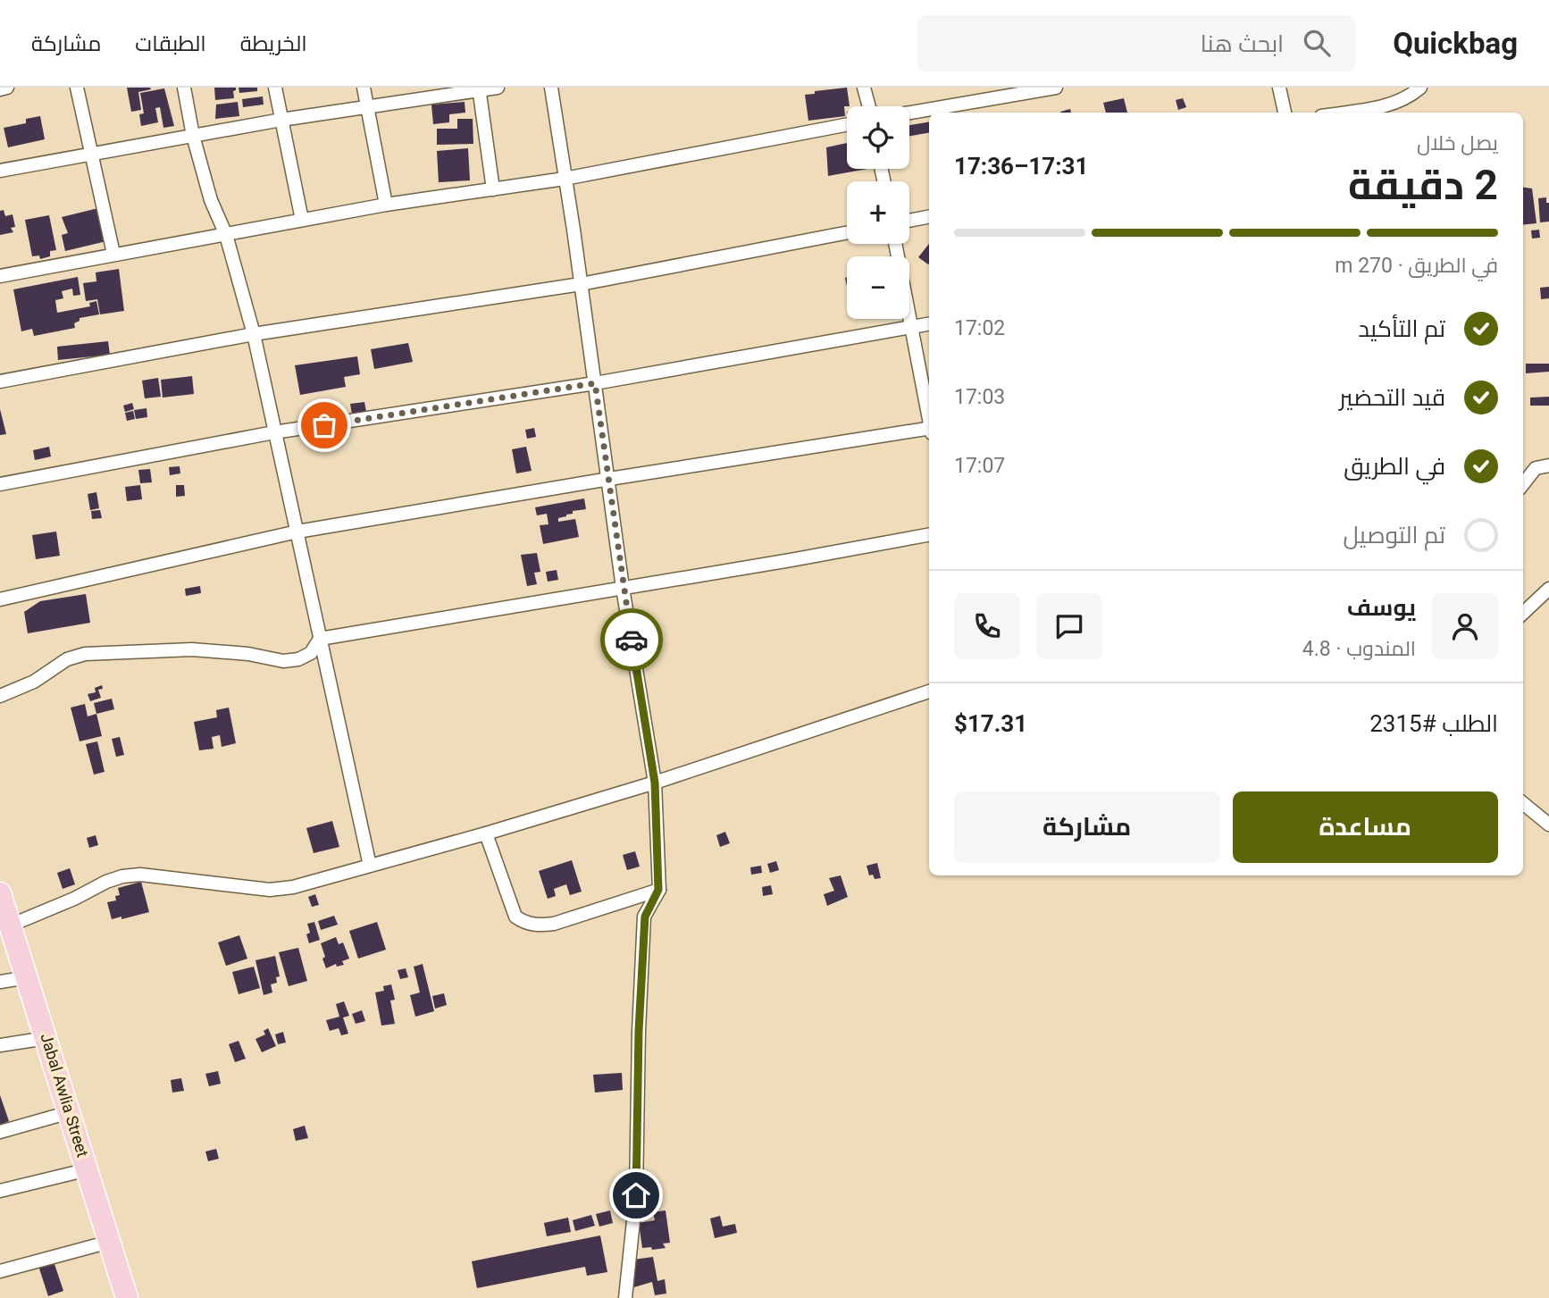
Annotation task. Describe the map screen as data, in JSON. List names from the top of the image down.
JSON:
{
  "streets": {
    "highway": ["Jabal Awlia Street"]
  },
  "page": {
    "header": "Quickbag",
    "search": "ابحث هنا",
    "nav": ["الخريطة", "الطبقات", "مشاركة"],
    "map_buttons": ["+", "−"],
    "heading": ["2 دقيقة", "يصل خلال", "17:31–17:36"],
    "panel": [
      "يوسف",
      "المندوب · 4.8",
      "الطلب #2315",
      "$17.31"
    ],
    "bar": "في الطريق · 270 m",
    "list": [
      ["تم التأكيد", "17:02"],
      ["قيد التحضير", "17:03"],
      ["في الطريق", "17:07"],
      "تم التوصيل"
    ],
    "buttons": ["مساعدة", "مشاركة"]
  }
}
